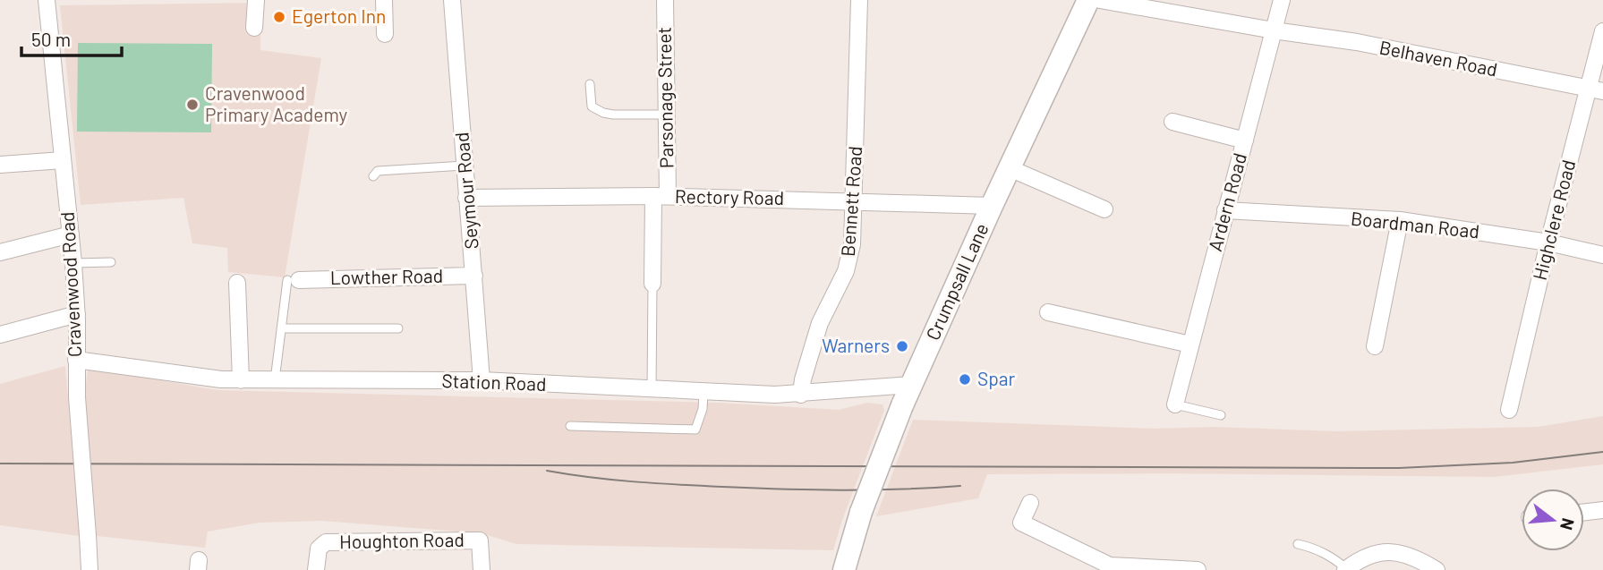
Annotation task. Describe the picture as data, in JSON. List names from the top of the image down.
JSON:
{
  "streets": {
    "street": [
      "Belhaven Road",
      "Parsonage Street",
      "Seymour Road",
      "Rectory Road",
      "Bennett Road",
      "Ardern Road",
      "Highclere Road",
      "Boardman Road",
      "Lowther Road",
      "Crumpsall Lane",
      "Cravenwood Road",
      "Station Road",
      "Houghton Road"
    ]
  },
  "crossings": [
    ["Belhaven Road", "Ardern Road"],
    ["Belhaven Road", "Highclere Road"],
    ["Parsonage Street", "Rectory Road"],
    ["Seymour Road", "Rectory Road"],
    ["Seymour Road", "Lowther Road"],
    ["Seymour Road", "Station Road"],
    ["Rectory Road", "Bennett Road"],
    ["Rectory Road", "Crumpsall Lane"],
    ["Bennett Road", "Station Road"],
    ["Ardern Road", "Boardman Road"],
    ["Highclere Road", "Boardman Road"],
    ["Crumpsall Lane", "Station Road"],
    ["Cravenwood Road", "Station Road"]
  ],
  "places": [
    "Egerton Inn",
    "Cravenwood Primary Academy",
    "Warners",
    "Spar"
  ],
  "scale_bar": "50 m",
  "north": "right"
}
